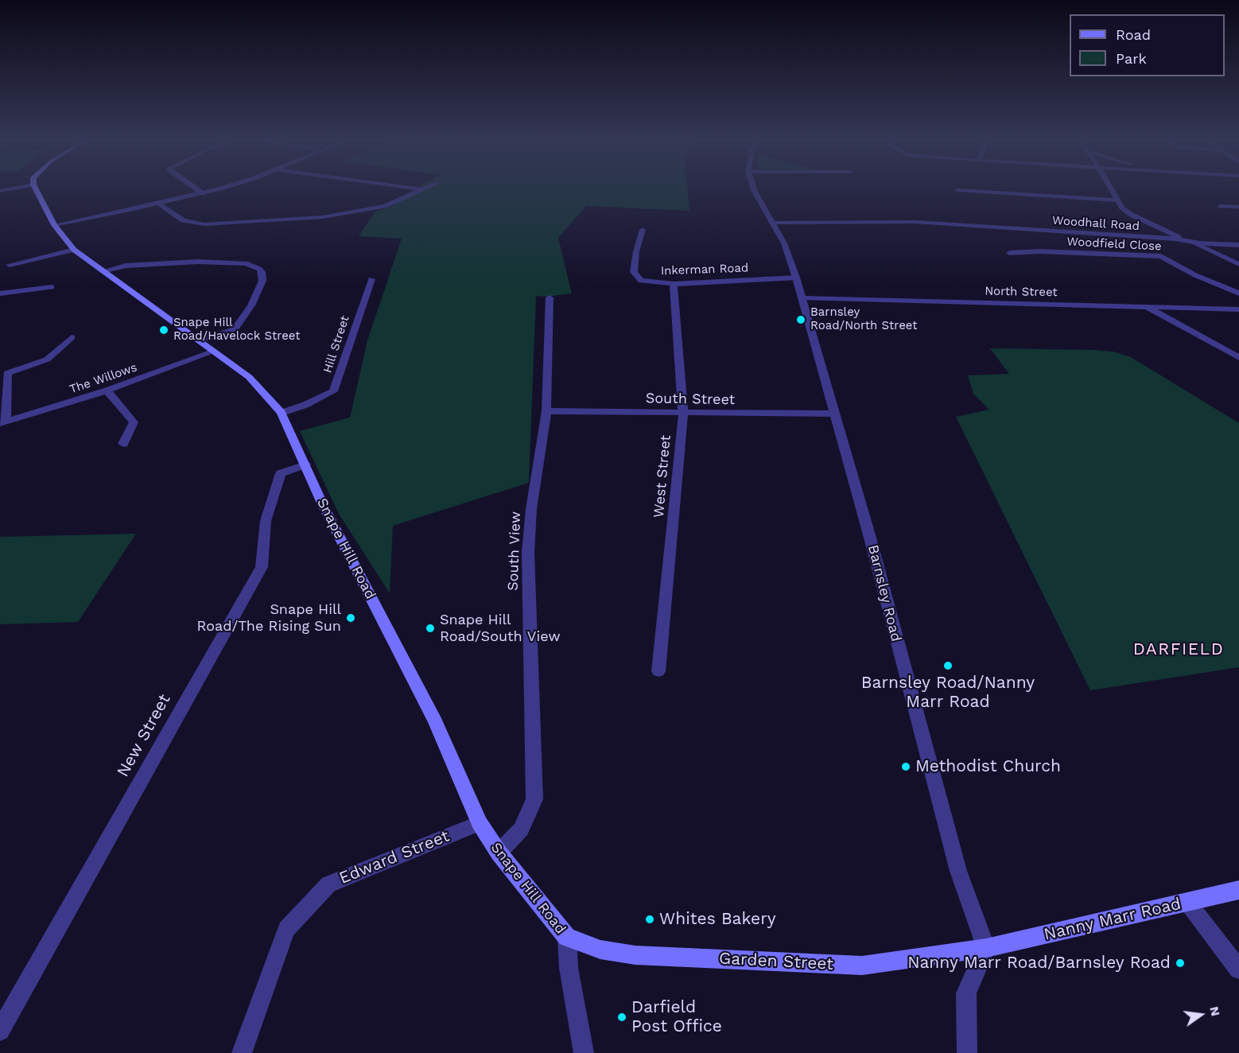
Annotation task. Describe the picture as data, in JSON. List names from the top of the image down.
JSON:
{
  "streets": {
    "main road": ["Snape Hill Road", "Nanny Marr Road", "Garden Street"],
    "street": [
      "Woodhall Road",
      "Woodfield Close",
      "Inkerman Road",
      "North Street",
      "Hill Street",
      "The Willows",
      "South Street",
      "West Street",
      "South View",
      "Barnsley Road",
      "New Street",
      "Edward Street"
    ]
  },
  "crossings": [
    ["Woodhall Road", "Barnsley Road"],
    ["Inkerman Road", "West Street"],
    ["Inkerman Road", "Barnsley Road"],
    ["North Street", "Barnsley Road"],
    ["Hill Street", "Snape Hill Road"],
    ["The Willows", "Snape Hill Road"],
    ["South Street", "West Street"],
    ["South Street", "South View"],
    ["South Street", "Barnsley Road"],
    ["Snape Hill Road", "South View"],
    ["Snape Hill Road", "New Street"],
    ["Snape Hill Road", "Edward Street"],
    ["Snape Hill Road", "Garden Street"],
    ["Barnsley Road", "Nanny Marr Road"],
    ["Barnsley Road", "Garden Street"],
    ["Nanny Marr Road", "Garden Street"]
  ],
  "districts": ["DARFIELD"],
  "places": [
    "Barnsley Road/North Street",
    "Snape Hill Road/Havelock Street",
    "Snape Hill Road/The Rising Sun",
    "Snape Hill Road/South View",
    "Barnsley Road/Nanny Marr Road",
    "Methodist Church",
    "Whites Bakery",
    "Nanny Marr Road/Barnsley Road",
    "Darfield Post Office"
  ],
  "legend": ["Road", "Park"],
  "north": "right"
}
